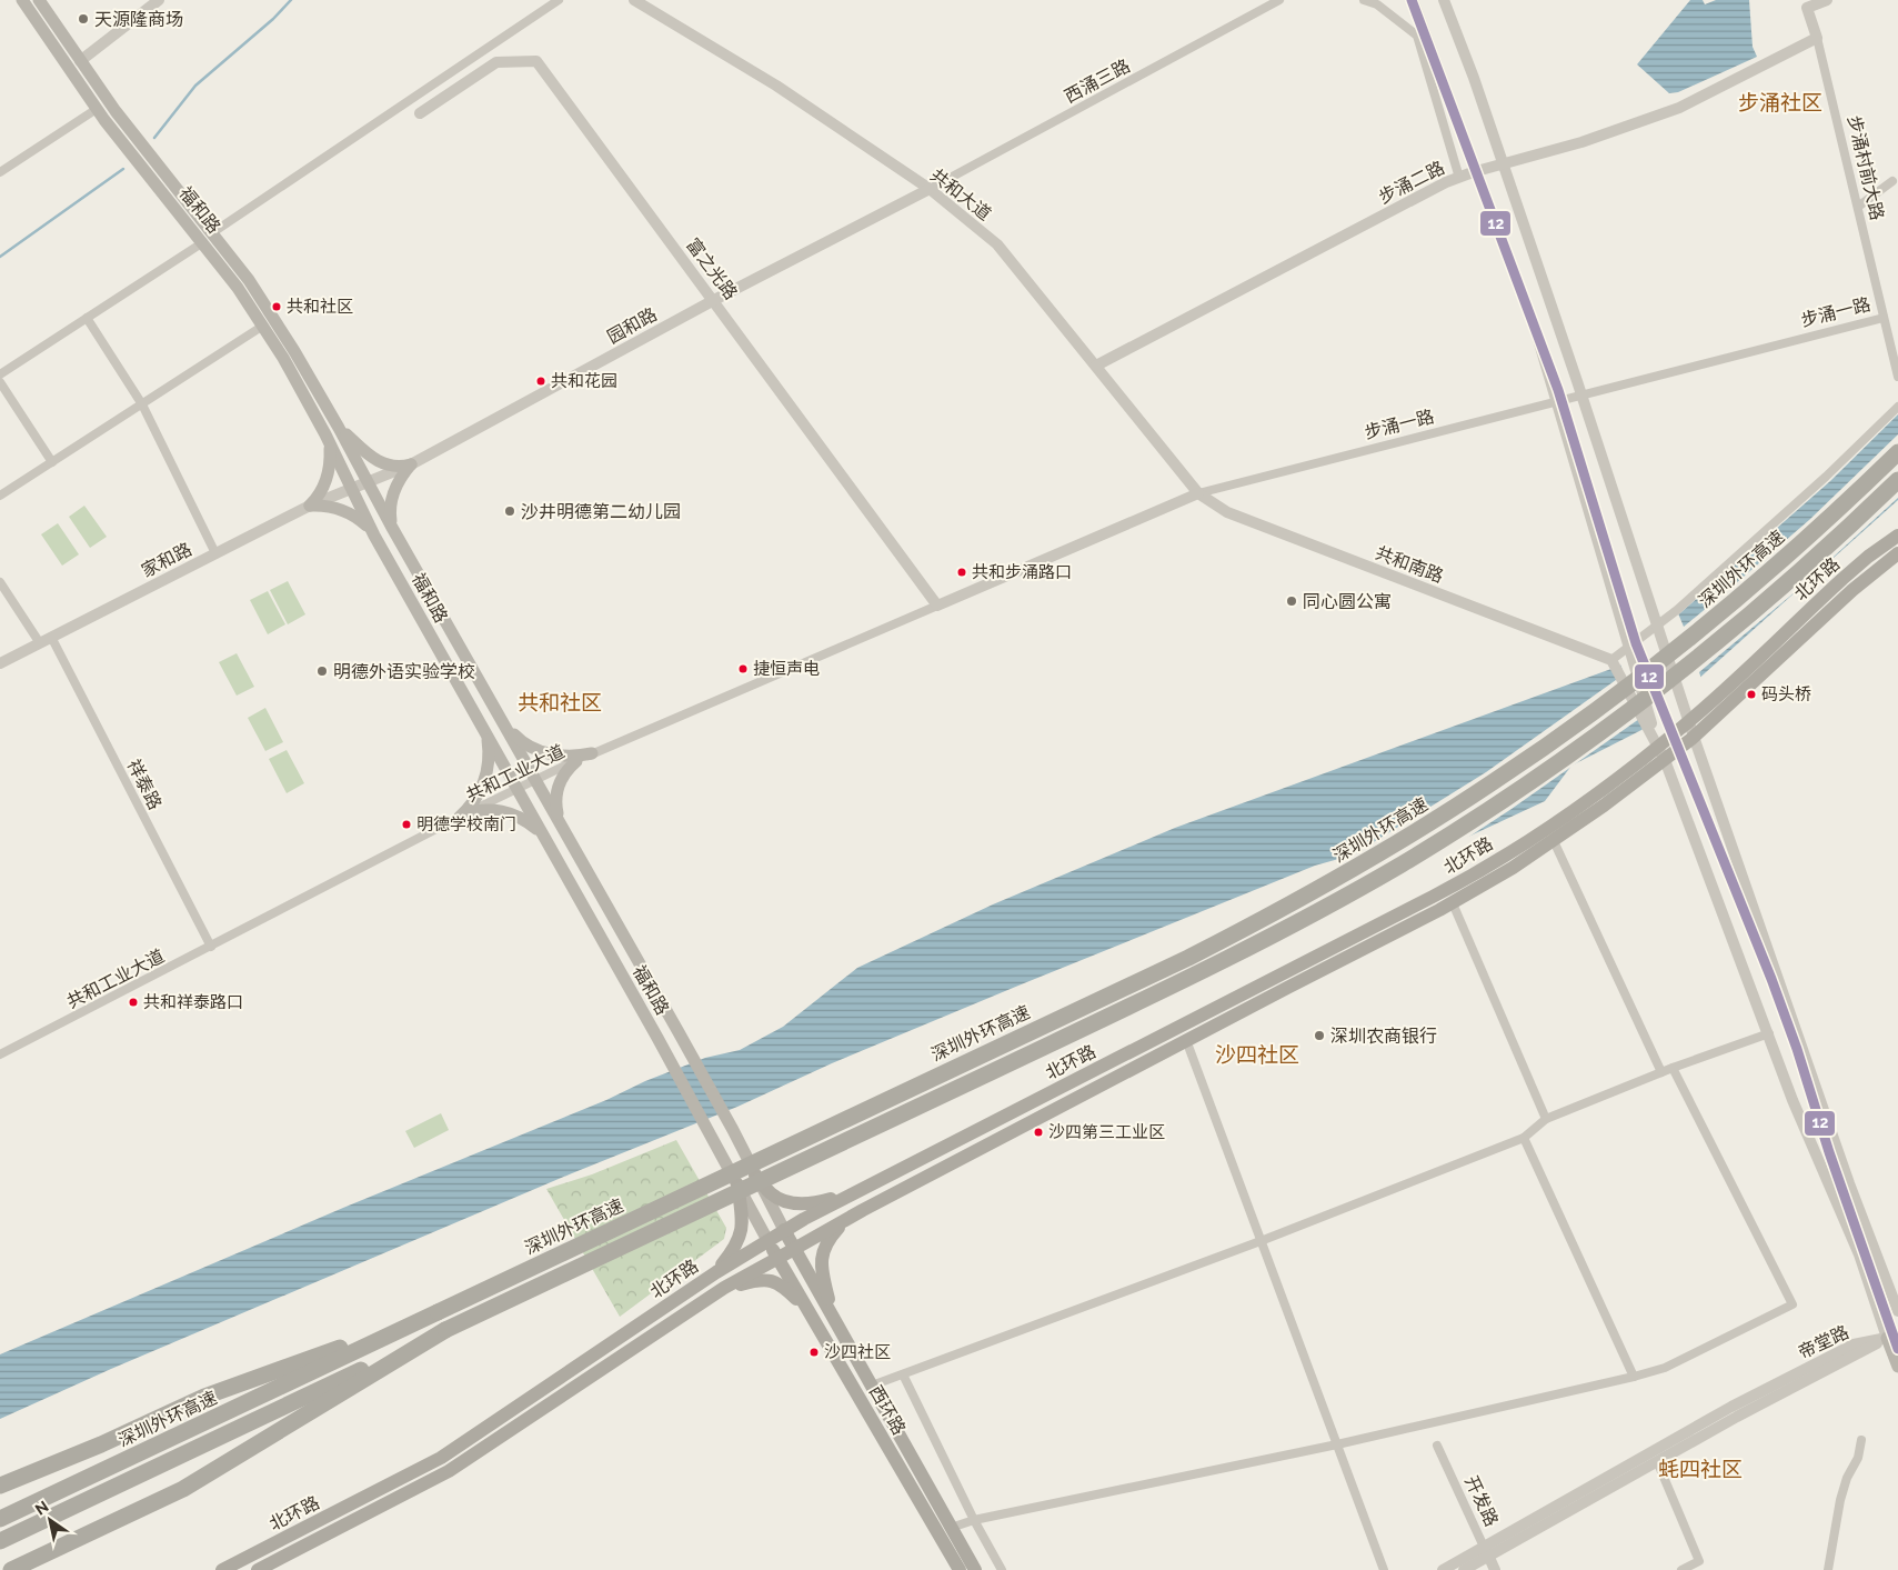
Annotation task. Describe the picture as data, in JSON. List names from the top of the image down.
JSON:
{
  "streets": {
    "highway": ["深圳外环高速"],
    "main road": ["福和路", "北环路", "西环路"],
    "street": [
      "西涌三路",
      "步涌村前大路",
      "步涌二路",
      "共和大道",
      "富之光路",
      "步涌一路",
      "园和路",
      "家和路",
      "共和南路",
      "共和工业大道",
      "祥泰路",
      "帝堂路",
      "开发路"
    ]
  },
  "crossings": [
    ["西涌三路", "共和大道"],
    ["西涌三路", "园和路"],
    ["步涌村前大路", "步涌二路"],
    ["步涌村前大路", "步涌一路"],
    ["步涌二路", "共和大道"],
    ["共和大道", "步涌一路"],
    ["共和大道", "园和路"],
    ["共和大道", "共和南路"],
    ["福和路", "园和路"],
    ["福和路", "家和路"],
    ["福和路", "北环路"],
    ["福和路", "共和工业大道"],
    ["福和路", "西环路"],
    ["富之光路", "步涌一路"],
    ["富之光路", "园和路"],
    ["富之光路", "共和工业大道"],
    ["步涌一路", "共和南路"],
    ["步涌一路", "共和工业大道"],
    ["园和路", "家和路"],
    ["家和路", "祥泰路"],
    ["北环路", "西环路"],
    ["共和工业大道", "祥泰路"],
    ["帝堂路", "开发路"]
  ],
  "districts": [
    "步涌社区",
    "共和社区",
    "沙四社区",
    "蚝四社区"
  ],
  "places": [
    "天源隆商场",
    "共和社区",
    "共和花园",
    "沙井明德第二幼儿园",
    "共和步涌路口",
    "同心圆公寓",
    "捷恒声电",
    "明德外语实验学校",
    "码头桥",
    "明德学校南门",
    "共和祥泰路口",
    "深圳农商银行",
    "沙四第三工业区",
    "沙四社区"
  ],
  "lines": ["transit line 12"],
  "north": "top left"
}
